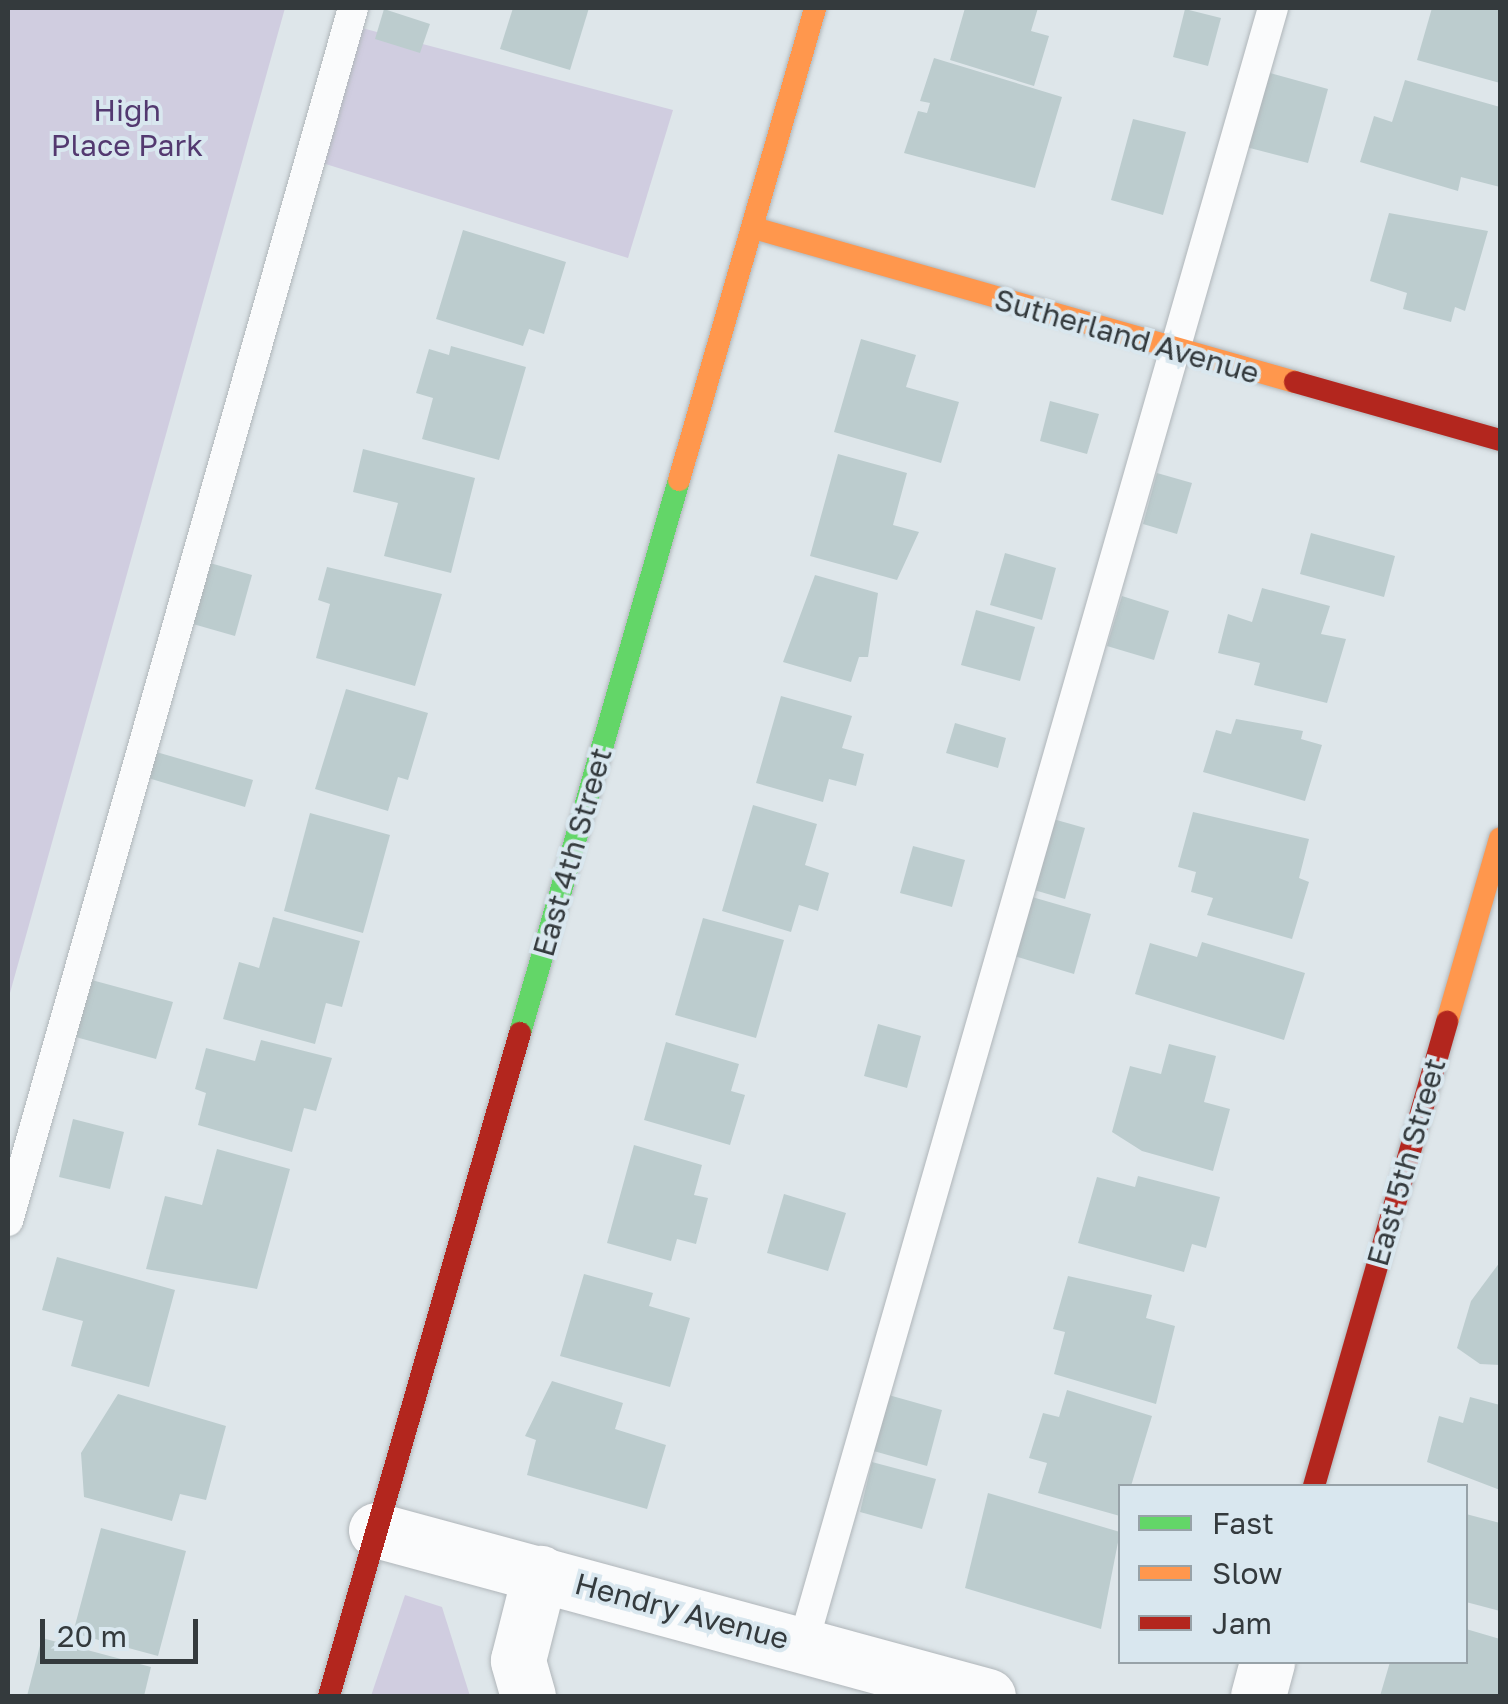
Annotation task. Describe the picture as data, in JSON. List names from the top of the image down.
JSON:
{
  "streets": {
    "street": [
      "Sutherland Avenue",
      "East 4th Street",
      "East 5th Street",
      "Hendry Avenue"
    ]
  },
  "crossings": [
    ["Sutherland Avenue", "East 4th Street"],
    ["East 4th Street", "Hendry Avenue"]
  ],
  "parks": ["High Place Park"],
  "legend": ["Fast", "Slow", "Jam"],
  "scale_bar": "20 m"
}
